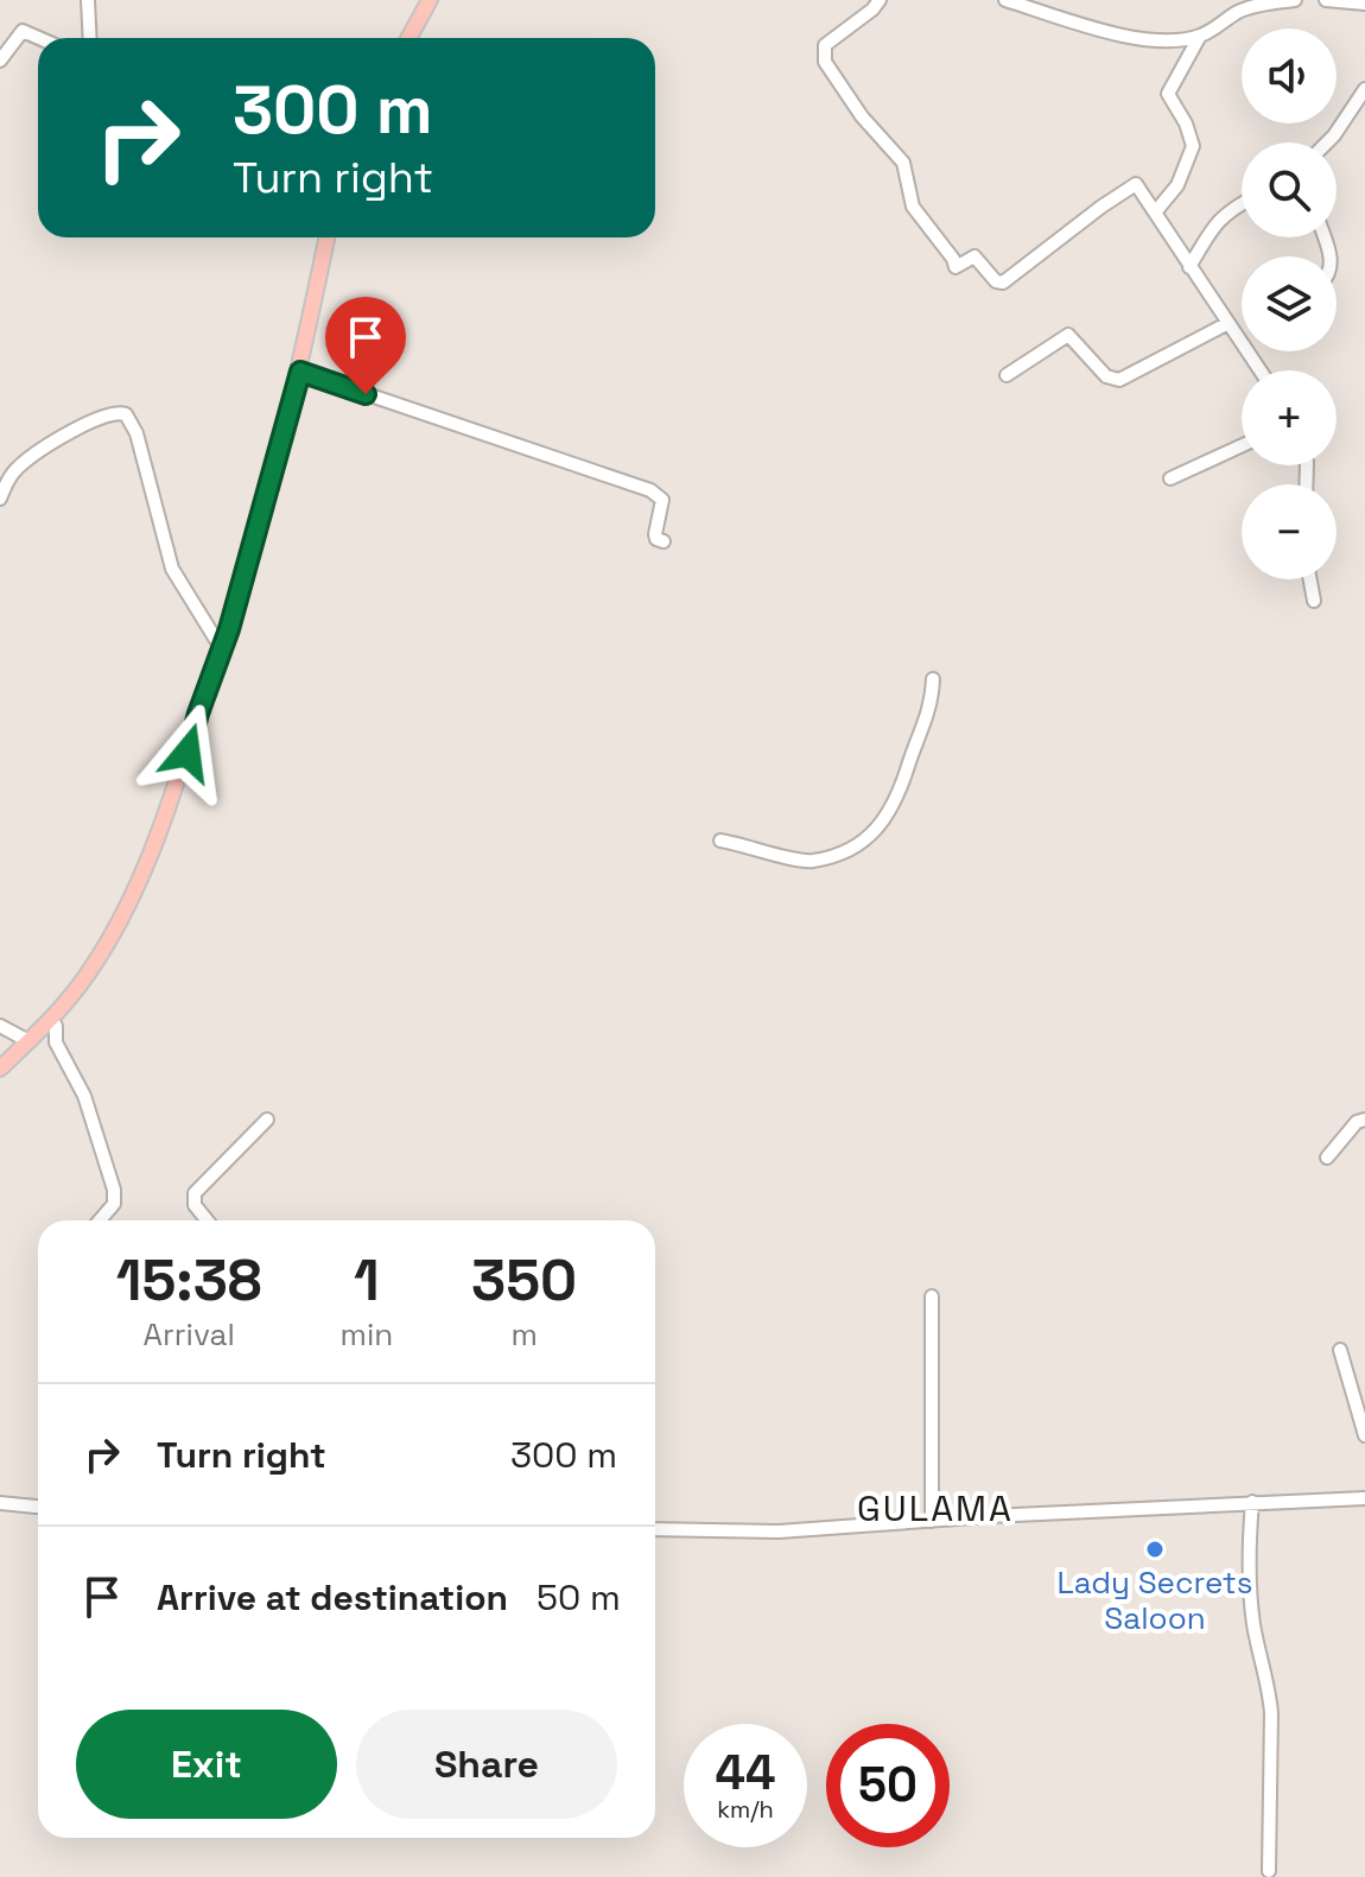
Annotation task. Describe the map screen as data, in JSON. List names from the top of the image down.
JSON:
{
  "districts": ["GULAMA"],
  "places": ["Lady Secrets Saloon"],
  "page": {
    "map_buttons": ["+", "−"],
    "turn": ["300 m", "Turn right"],
    "eta": [
      "15:38",
      "Arrival",
      "1",
      "min",
      "350",
      "m"
    ],
    "list": [
      {
        "name": "Turn right",
        "value": "300 m"
      },
      {
        "name": "Arrive at destination",
        "value": "50 m"
      }
    ],
    "buttons": ["Exit", "Share"],
    "speed": "44 km/h",
    "limit": "50"
  }
}
